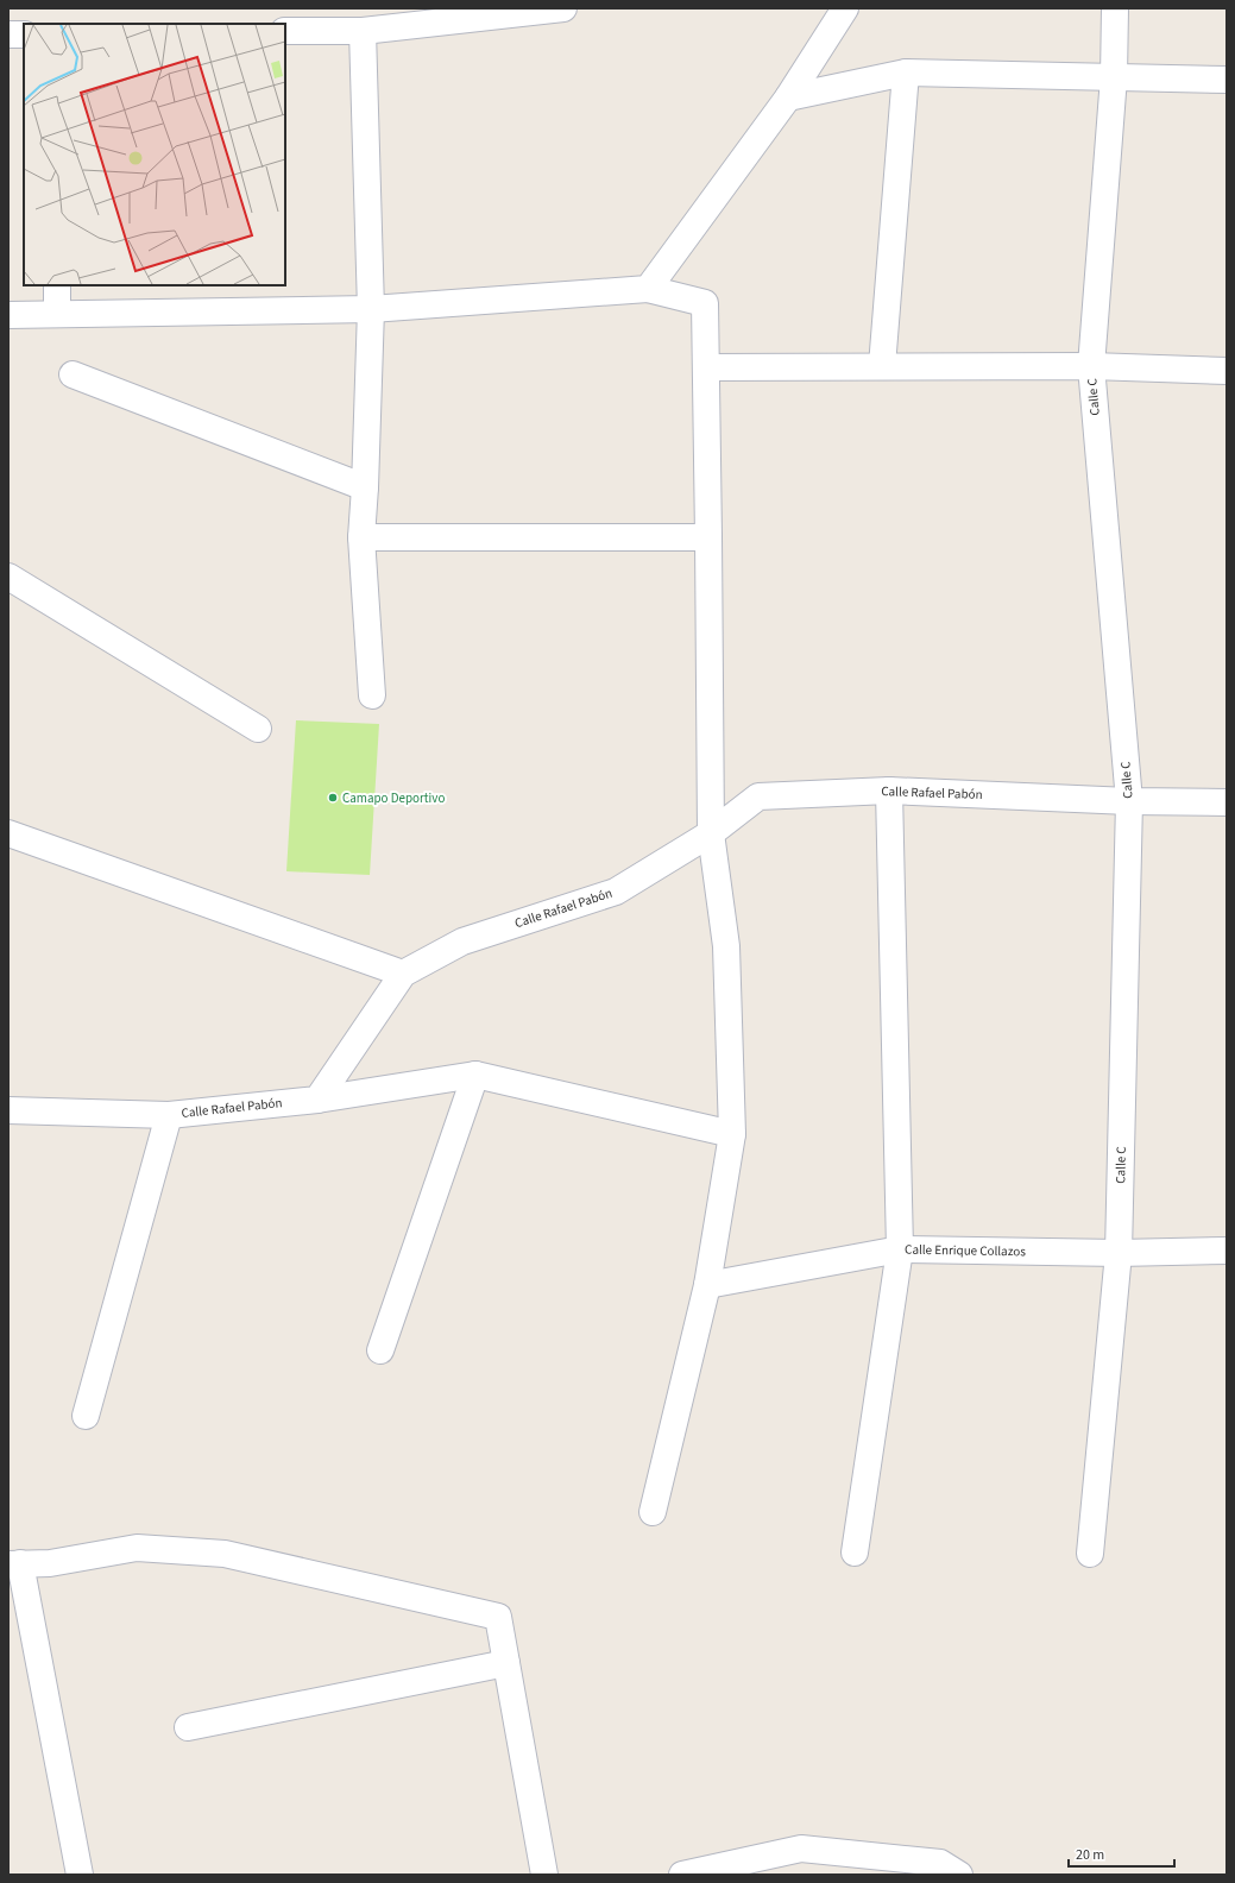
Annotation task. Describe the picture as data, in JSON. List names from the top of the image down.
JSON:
{
  "streets": {
    "street": ["Calle C", "Calle Rafael Pabón", "Calle Enrique Collazos"]
  },
  "crossings": [
    ["Calle C", "Calle Rafael Pabón"],
    ["Calle C", "Calle Enrique Collazos"]
  ],
  "places": ["Camapo Deportivo"],
  "scale_bar": "20 m"
}
